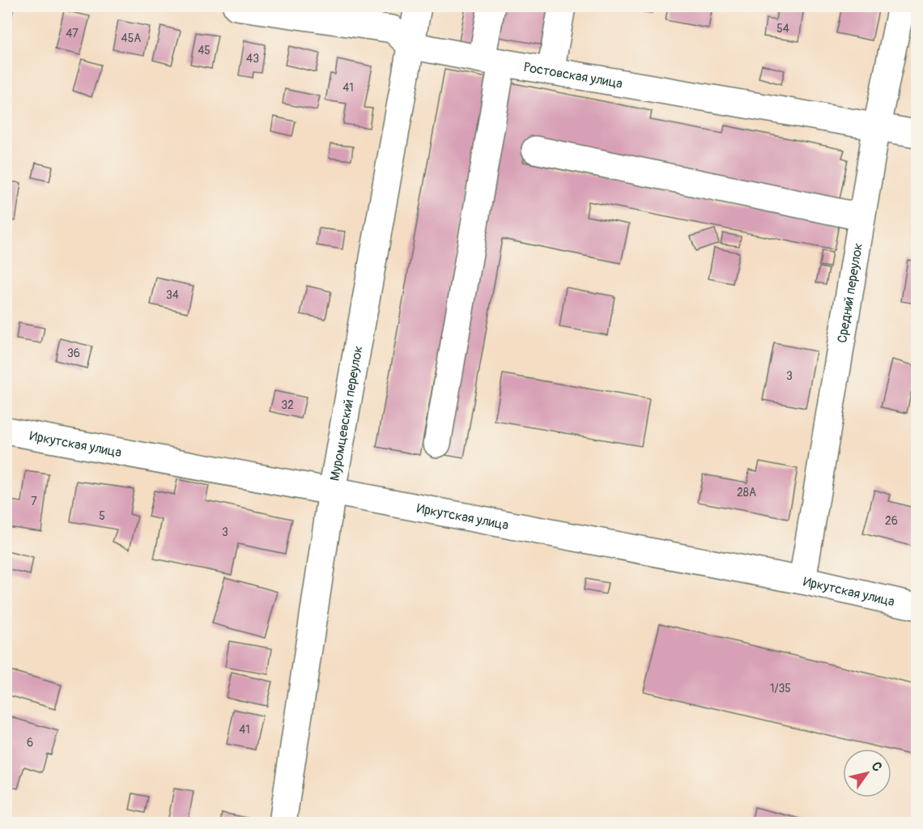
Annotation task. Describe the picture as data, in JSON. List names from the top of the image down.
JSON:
{
  "streets": {
    "street": [
      "Ростовская улица",
      "Средний переулок",
      "Муромцевский переулок",
      "Иркутская улица"
    ]
  },
  "crossings": [
    ["Ростовская улица", "Средний переулок"],
    ["Ростовская улица", "Муромцевский переулок"],
    ["Средний переулок", "Иркутская улица"],
    ["Муромцевский переулок", "Иркутская улица"]
  ],
  "house_numbers": [
    "54",
    "47",
    "45А",
    "45",
    "43",
    "41",
    "34",
    "36",
    "3",
    "32",
    "28А",
    "7",
    "5",
    "26",
    "3",
    "1/35",
    "41",
    "6"
  ],
  "north": "top right"
}
